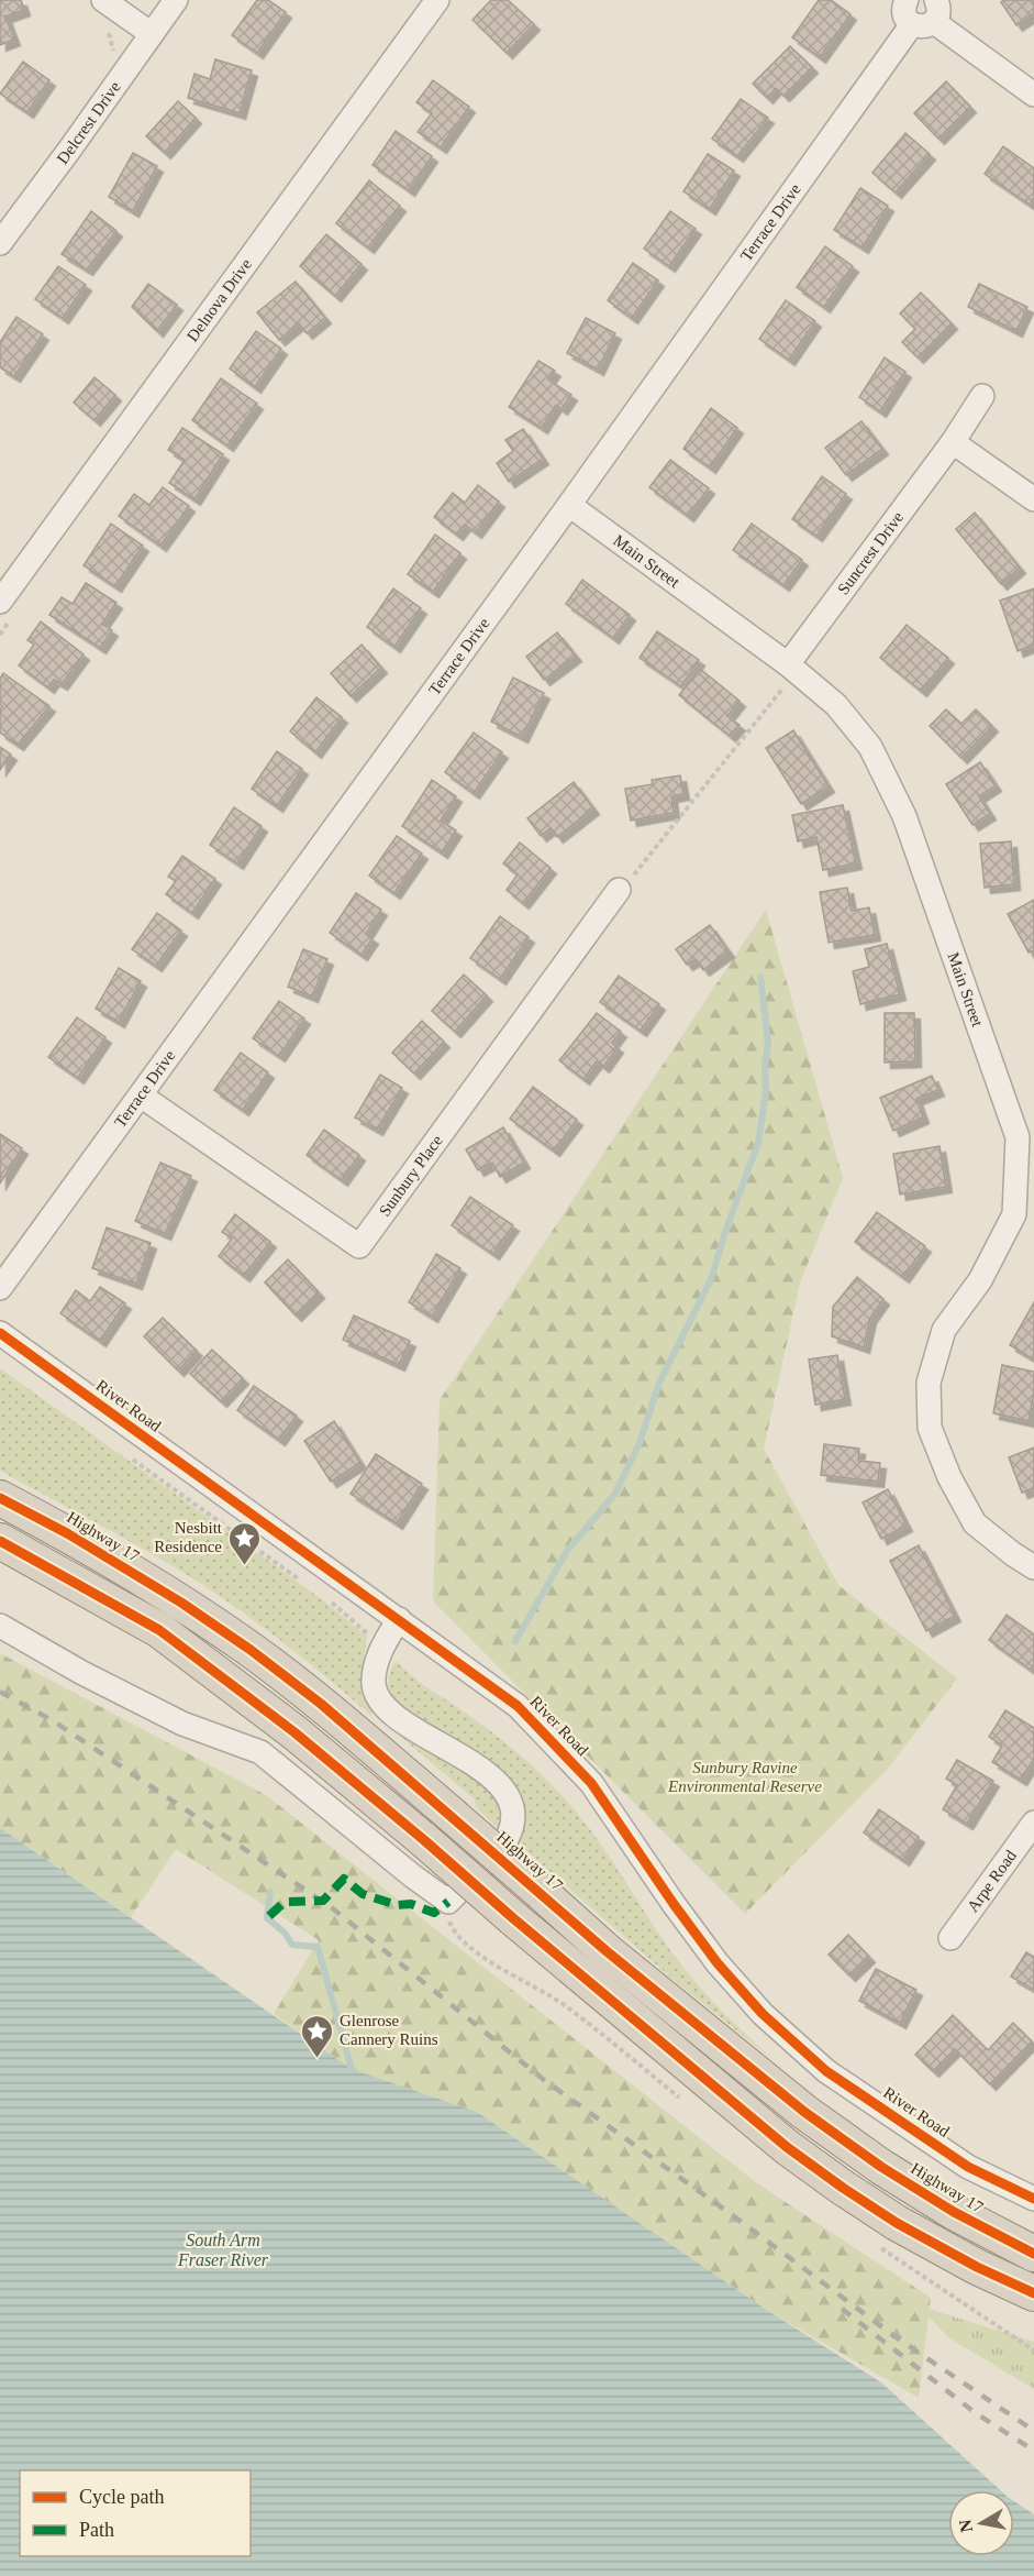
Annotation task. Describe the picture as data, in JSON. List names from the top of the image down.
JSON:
{
  "streets": {
    "highway": ["Highway 17"],
    "street": [
      "Delcrest Drive",
      "Terrace Drive",
      "Delnova Drive",
      "Suncrest Drive",
      "Main Street",
      "Sunbury Place",
      "River Road",
      "Arpe Road"
    ]
  },
  "crossings": [
    ["Terrace Drive", "Main Street"],
    ["Terrace Drive", "Sunbury Place"],
    ["Suncrest Drive", "Main Street"]
  ],
  "water": ["South Arm Fraser River"],
  "parks": ["Sunbury Ravine Environmental Reserve"],
  "places": {
    "place": ["Nesbitt Residence", "Glenrose Cannery Ruins"]
  },
  "legend": ["Cycle path", "Path"],
  "north": "left"
}
